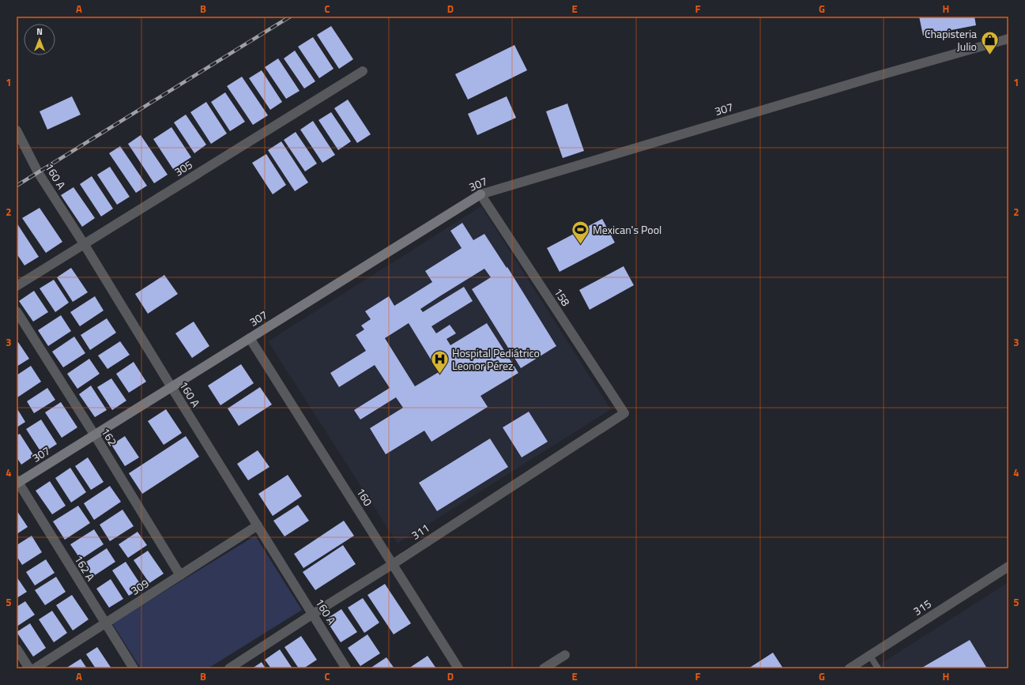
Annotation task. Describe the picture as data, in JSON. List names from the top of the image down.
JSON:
{
  "streets": {
    "street": [
      "307",
      "305",
      "160 A",
      "158",
      "162",
      "160",
      "311",
      "162 A",
      "309",
      "315"
    ]
  },
  "crossings": [
    ["307", "160 A"],
    ["307", "158"],
    ["307", "162"],
    ["307", "160"],
    ["307", "162 A"],
    ["305", "160 A"],
    ["160 A", "311"],
    ["160 A", "309"],
    ["158", "311"],
    ["162", "309"],
    ["160", "311"],
    ["162 A", "309"]
  ],
  "places": {
    "shop": ["Chapisteria Julio"],
    "sports": ["Mexican's Pool"],
    "hospital": ["Hospital Pediátrico Leonor Pérez"]
  },
  "north": "top",
  "grid": {
    "columns": [
      "A",
      "B",
      "C",
      "D",
      "E",
      "F",
      "G",
      "H"
    ],
    "rows": [
      "1",
      "2",
      "3",
      "4",
      "5"
    ]
  }
}
